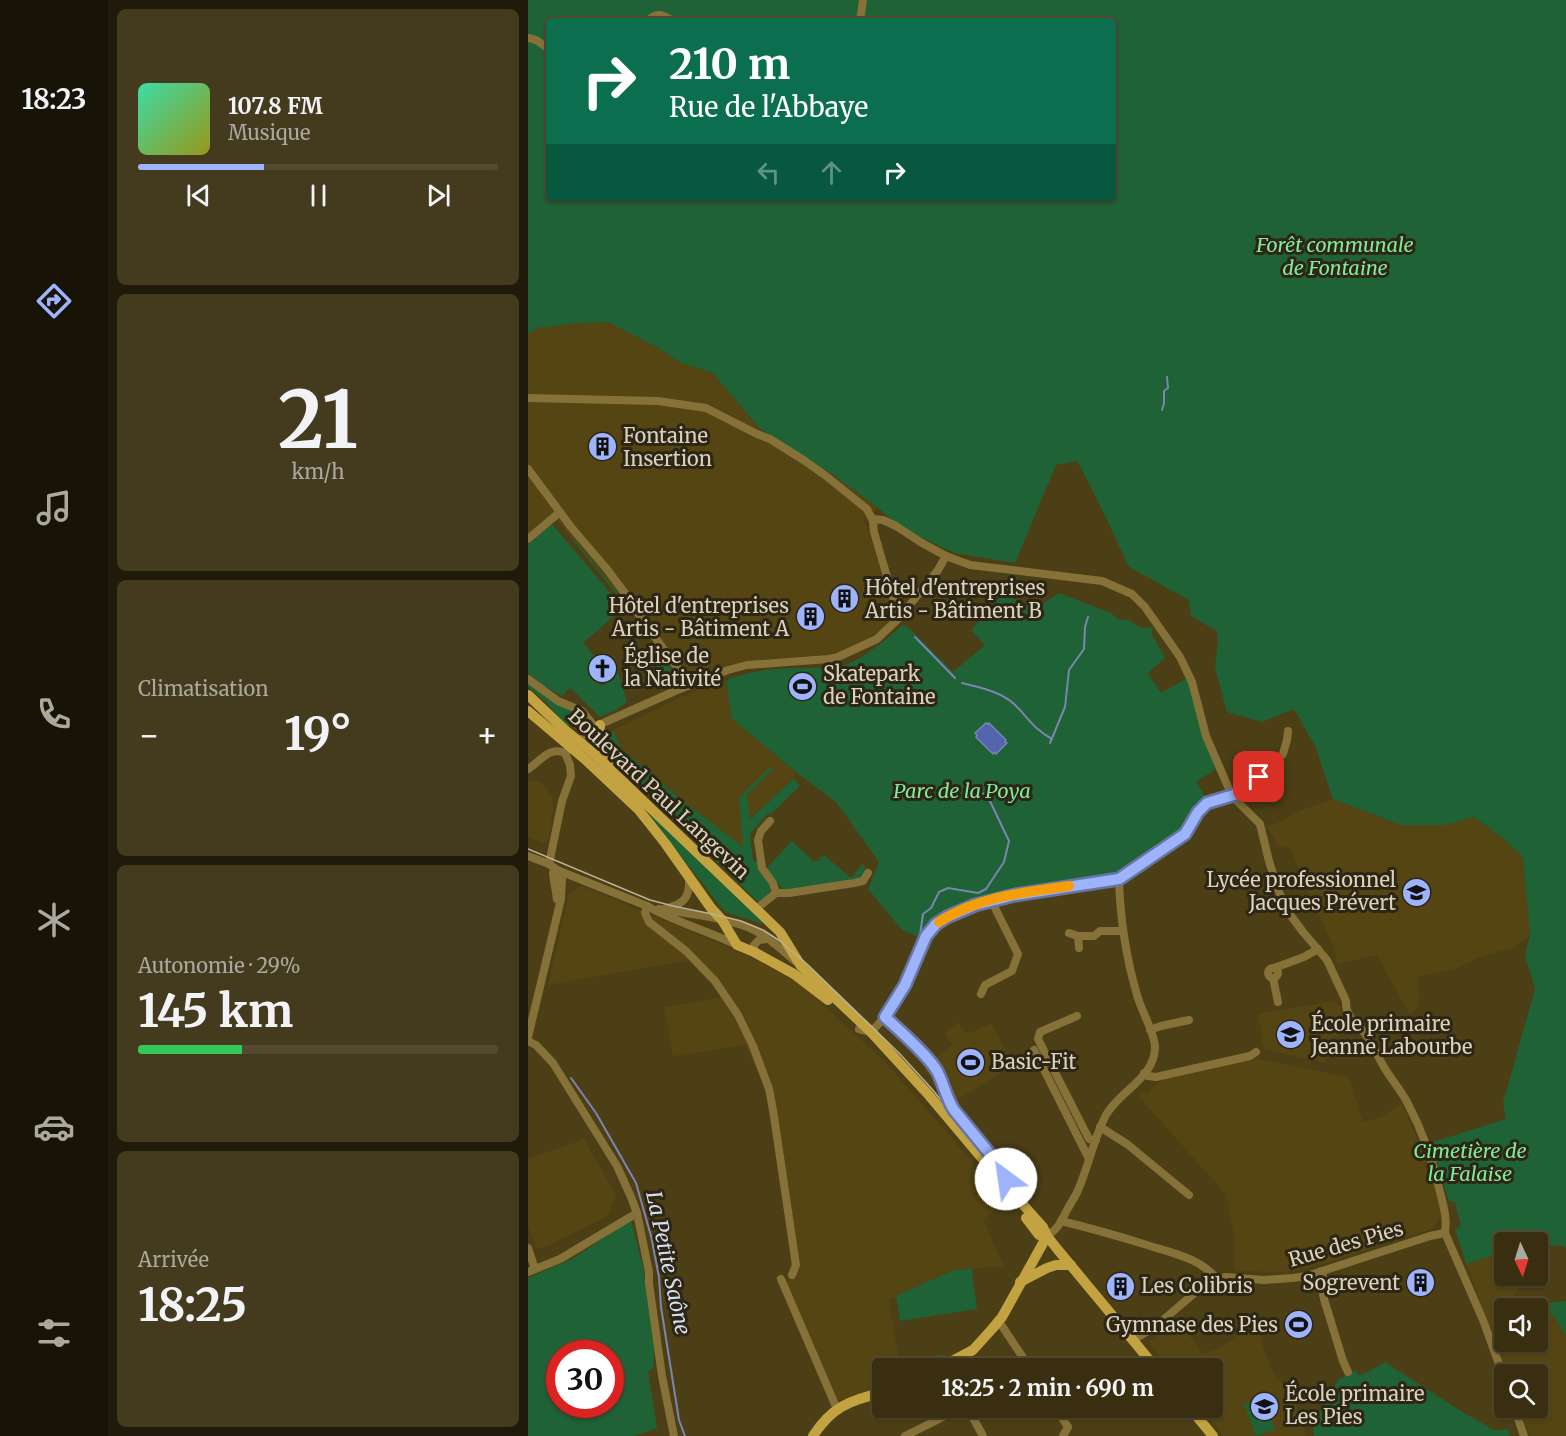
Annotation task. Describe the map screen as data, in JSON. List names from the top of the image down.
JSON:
{
  "streets": {
    "main road": ["Boulevard Paul Langevin"],
    "street": ["Rue des Pies"]
  },
  "water": ["La Petite Saône"],
  "parks": ["Forêt communale de Fontaine", "Parc de la Poya", "Cimetière de la Falaise"],
  "places": {
    "building": [
      "Fontaine Insertion",
      "Hôtel d'entreprises Artis - Bâtiment B",
      "Hôtel d'entreprises Artis - Bâtiment A",
      "Sogrevent",
      "Les Colibris"
    ],
    "church": ["Église de la Nativité"],
    "sports": ["Skatepark de Fontaine", "Basic-Fit", "Gymnase des Pies"],
    "school or university": ["Lycée professionnel Jacques Prévert", "École primaire Jeanne Labourbe", "École primaire Les Pies"]
  },
  "north": "bottom",
  "page": {
    "tabs": "18:23",
    "turn": ["210 m", "Rue de l'Abbaye"],
    "song": ["107.8 FM", "Musique"],
    "tile": [
      ["21", "km/h"],
      "Climatisation",
      ["Autonomie · 29%", "145 km"],
      ["Arrivée", "18:25"]
    ],
    "heat": ["−", "19°", "+"],
    "limit": "30",
    "trip": "18:25 · 2 min · 690 m"
  }
}
